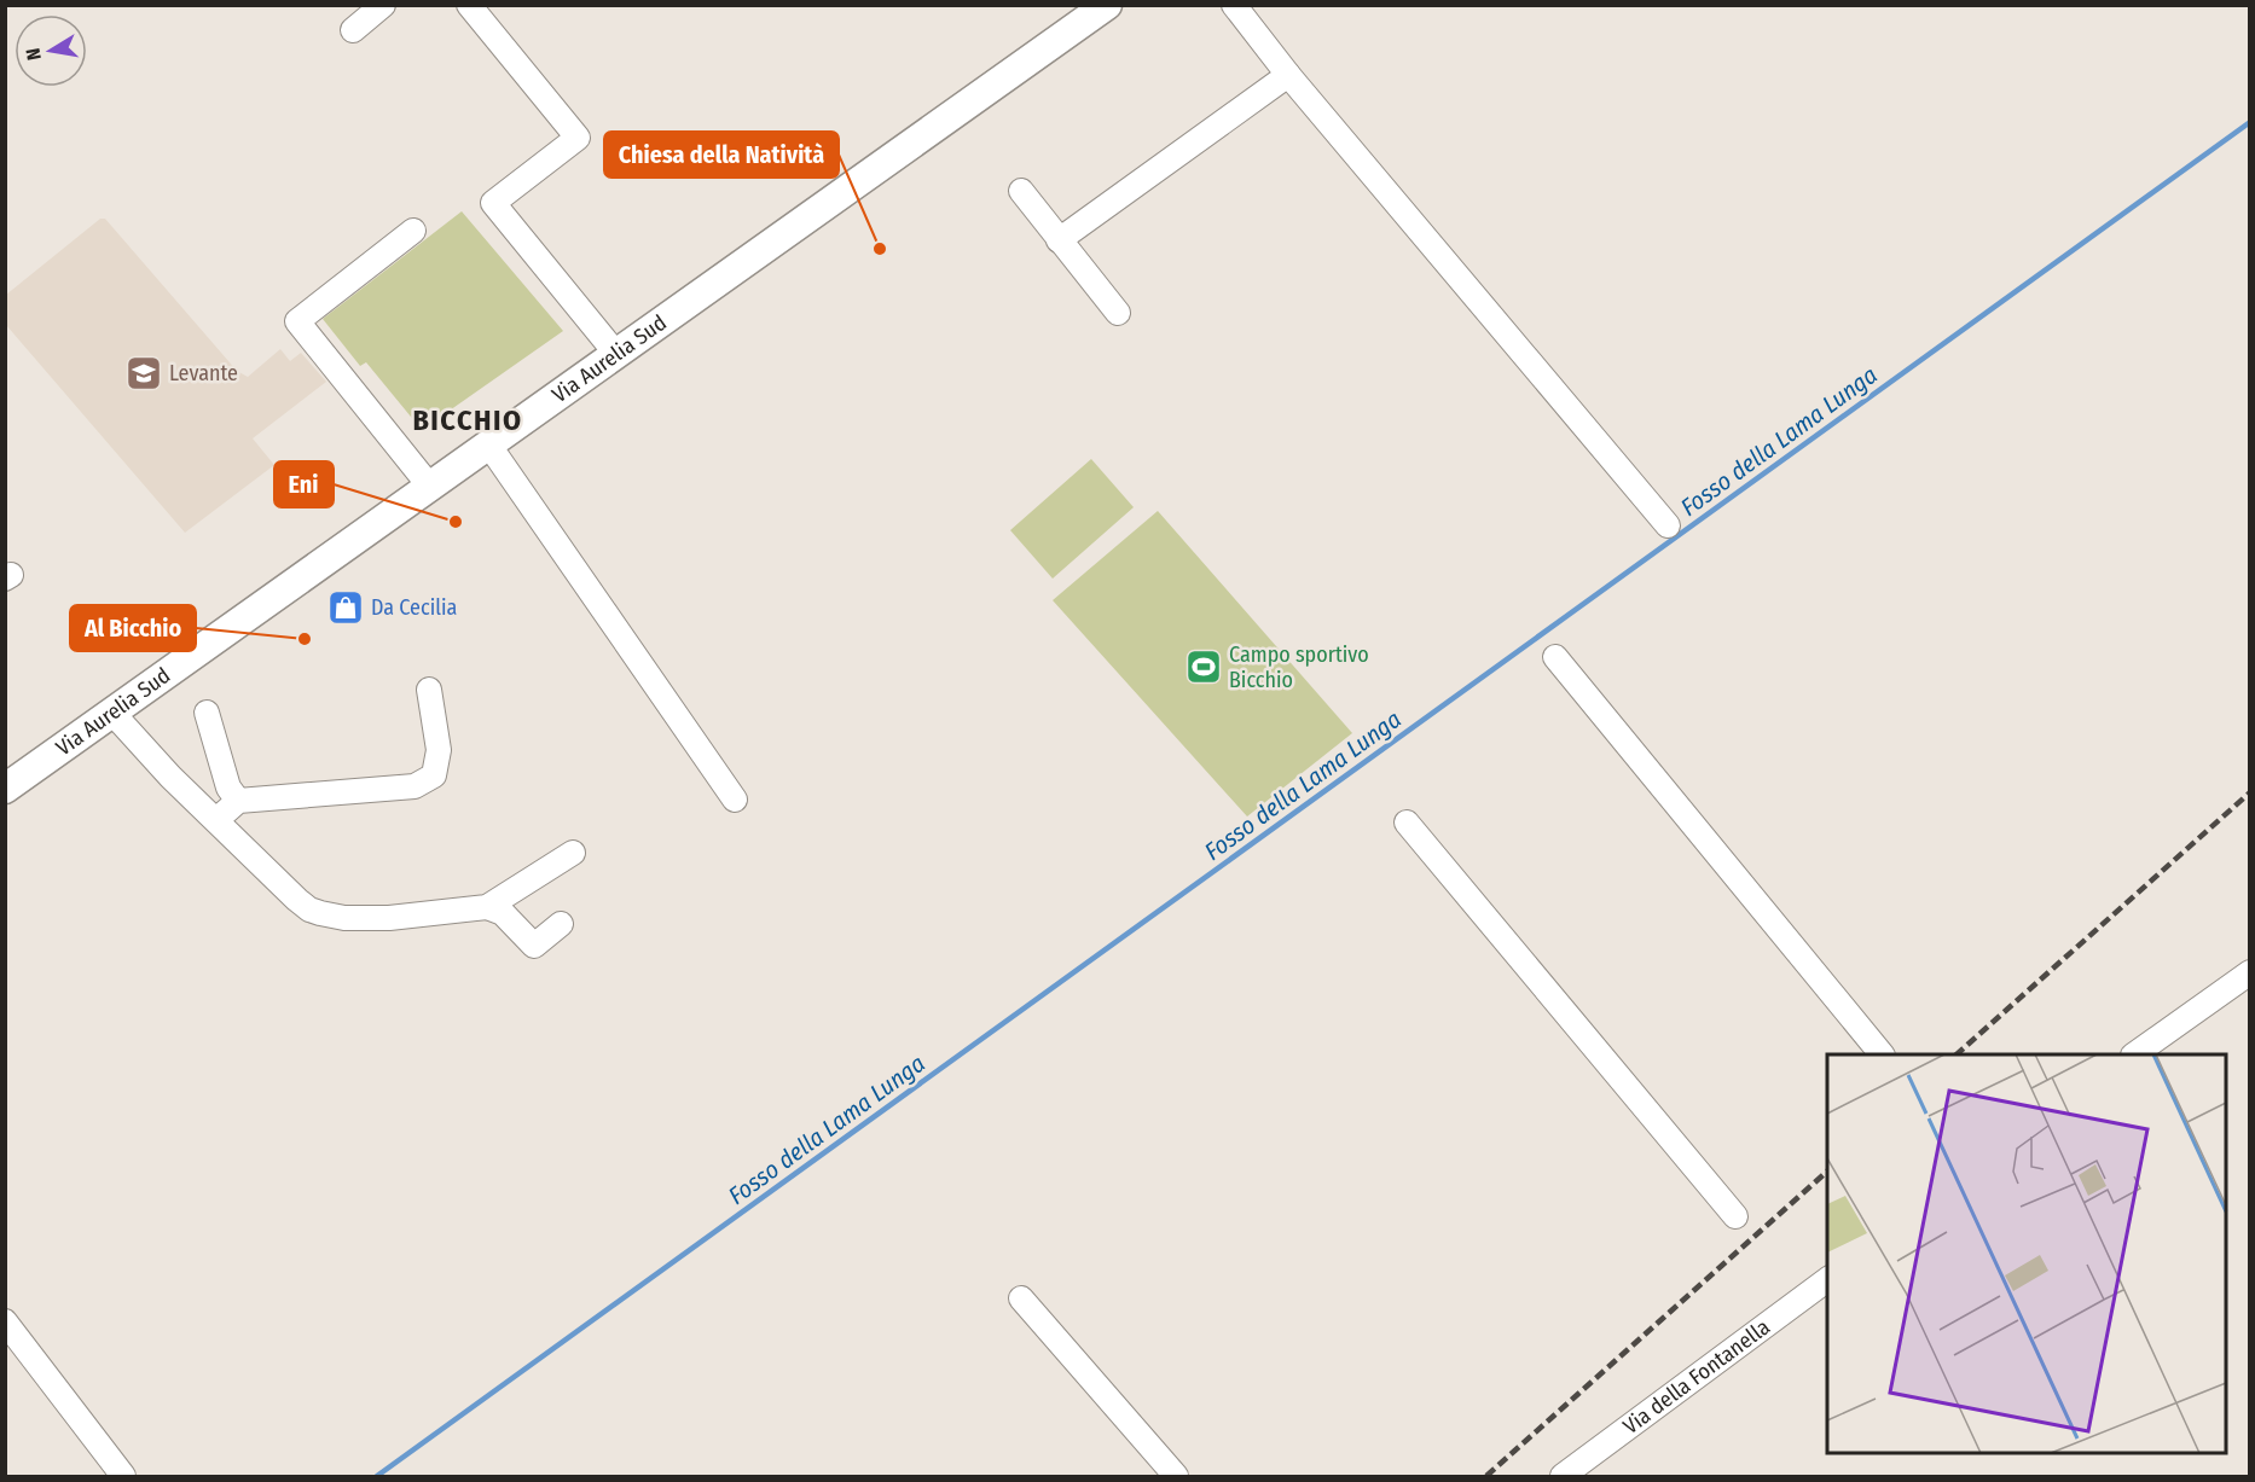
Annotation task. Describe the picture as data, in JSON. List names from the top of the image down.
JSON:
{
  "streets": {
    "main road": ["Via Aurelia Sud"],
    "street": ["Via della Fontanella"]
  },
  "districts": ["BICCHIO"],
  "water": ["Fosso della Lama Lunga"],
  "places": {
    "other": ["Chiesa della Natività", "Eni", "Al Bicchio"],
    "school or university": ["Levante"],
    "shop": ["Da Cecilia"],
    "sports": ["Campo sportivo Bicchio"]
  },
  "north": "left"
}
